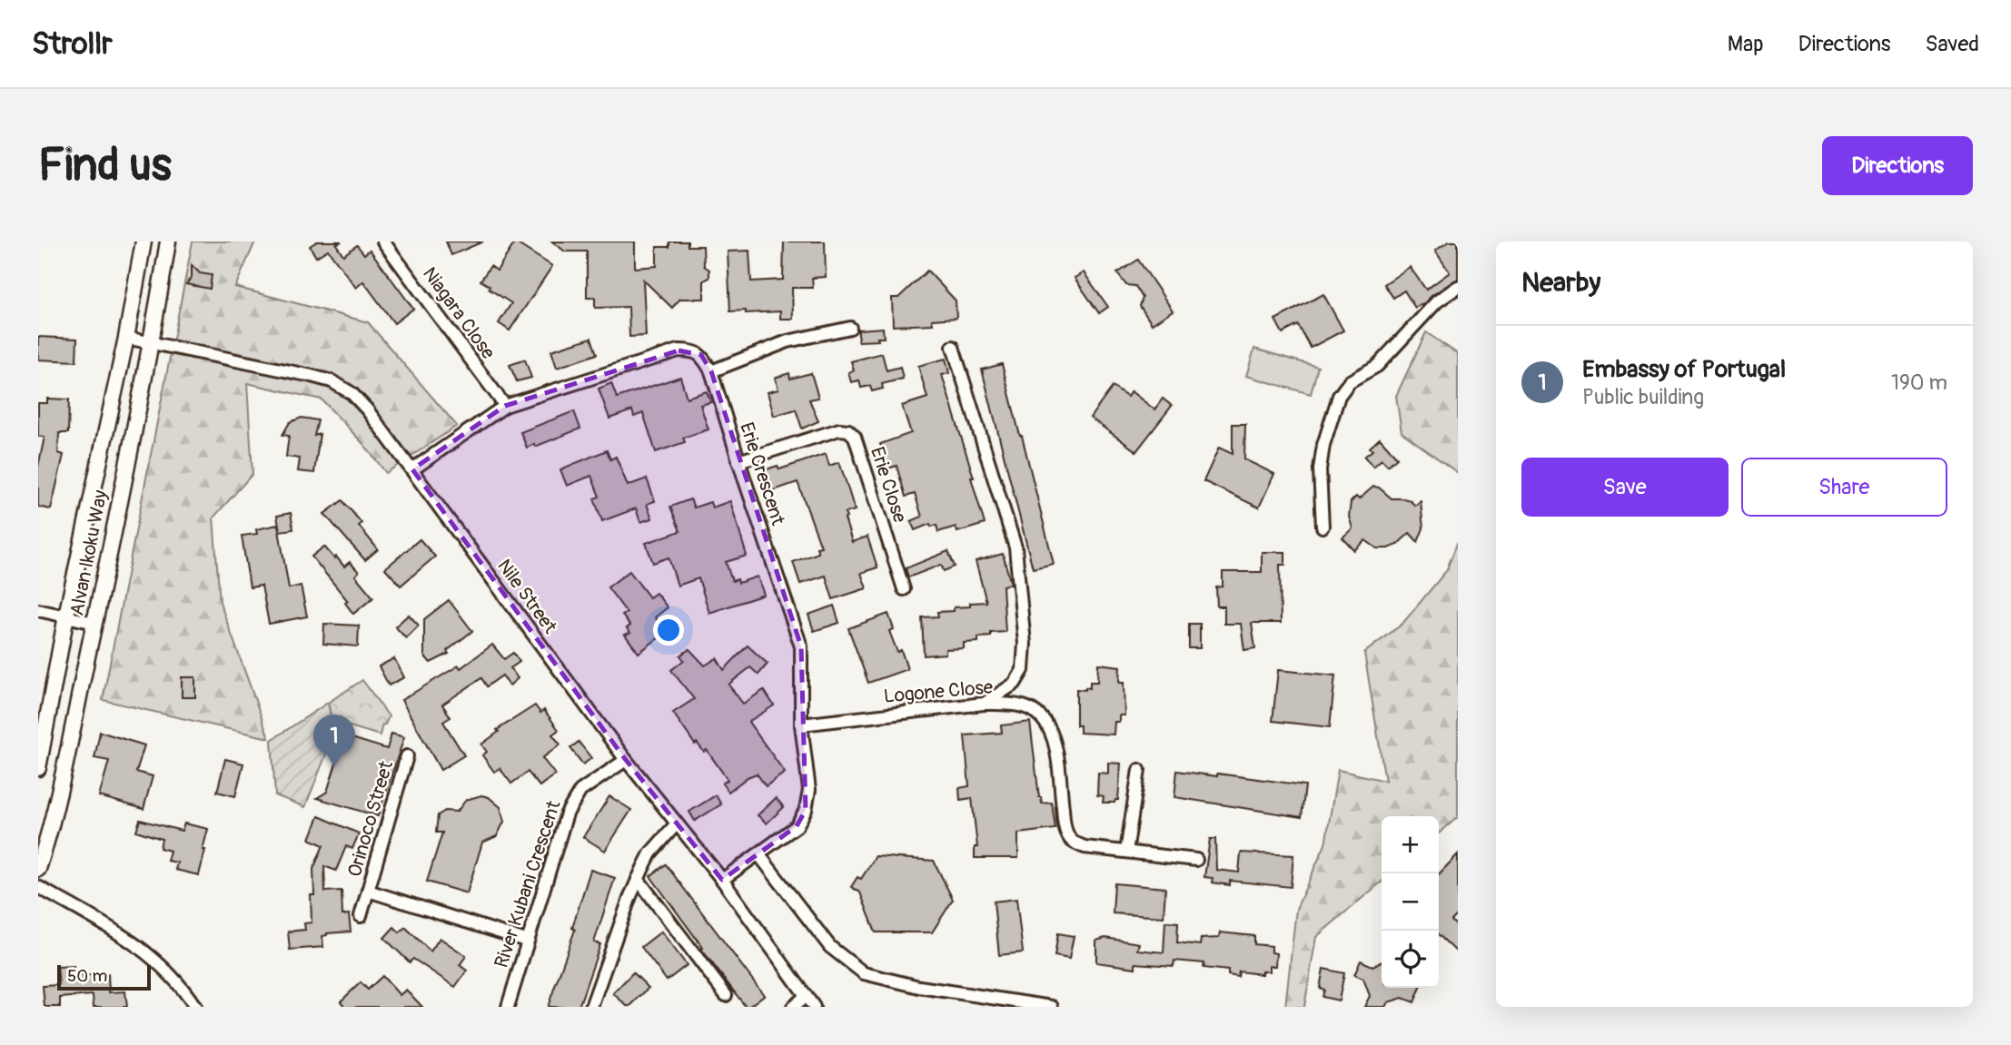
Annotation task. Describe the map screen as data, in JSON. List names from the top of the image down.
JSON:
{
  "streets": {
    "street": [
      "Niagara Close",
      "Erie Crescent",
      "Erie Close",
      "Alvan Ikoku Way",
      "Nile Street",
      "Logone Close",
      "Orinoco Street",
      "River Kubani Crescent"
    ]
  },
  "crossings": [
    ["Niagara Close", "Erie Crescent"],
    ["Erie Crescent", "Erie Close"],
    ["Erie Crescent", "Nile Street"],
    ["Erie Crescent", "Logone Close"],
    ["Alvan Ikoku Way", "Nile Street"],
    ["Nile Street", "River Kubani Crescent"],
    ["Orinoco Street", "River Kubani Crescent"]
  ],
  "scale_bar": "50 m",
  "page": {
    "header": "Strollr",
    "nav": ["Map", "Directions", "Saved"],
    "buttons": [
      "Directions",
      ["Save", "Share"]
    ],
    "title": "Find us",
    "heading": "Nearby",
    "list": [
      {
        "mark": "1",
        "name": "Embassy of Portugal",
        "note": "Public building",
        "value": "190 m"
      }
    ],
    "pins": "1",
    "map_buttons": ["+", "−"],
    "scale": "50 m"
  }
}
